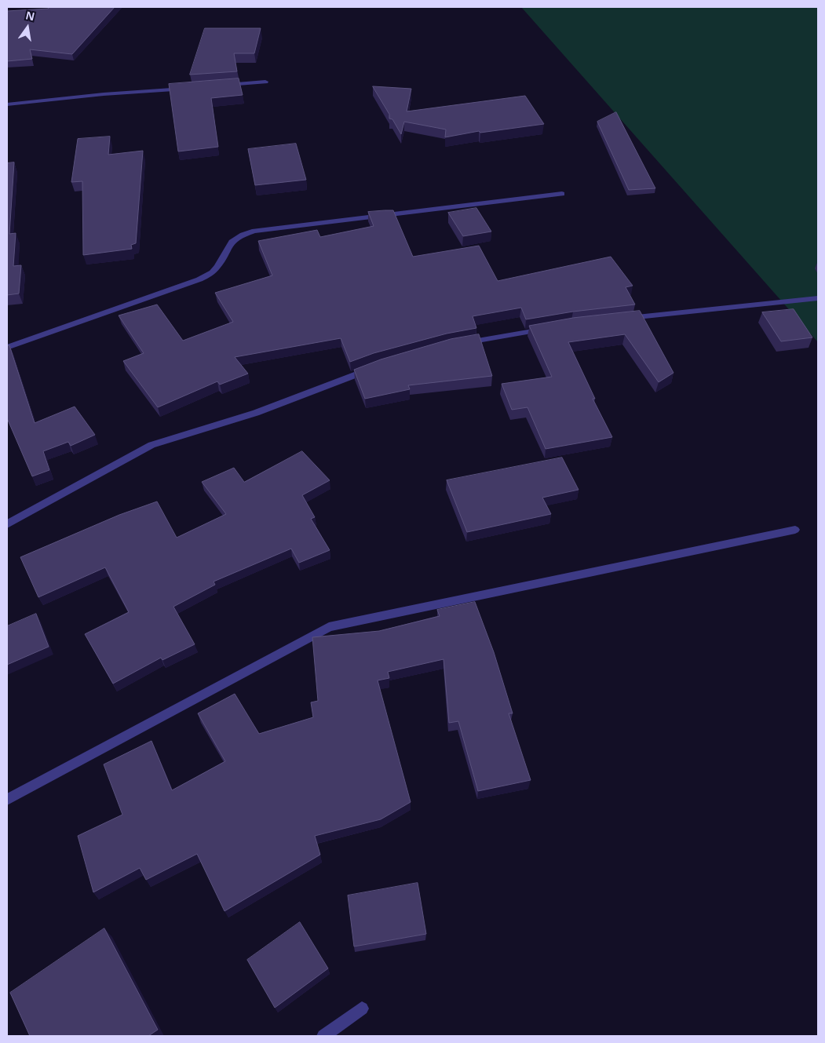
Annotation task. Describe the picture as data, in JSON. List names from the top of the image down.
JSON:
{
  "north": "top"
}
